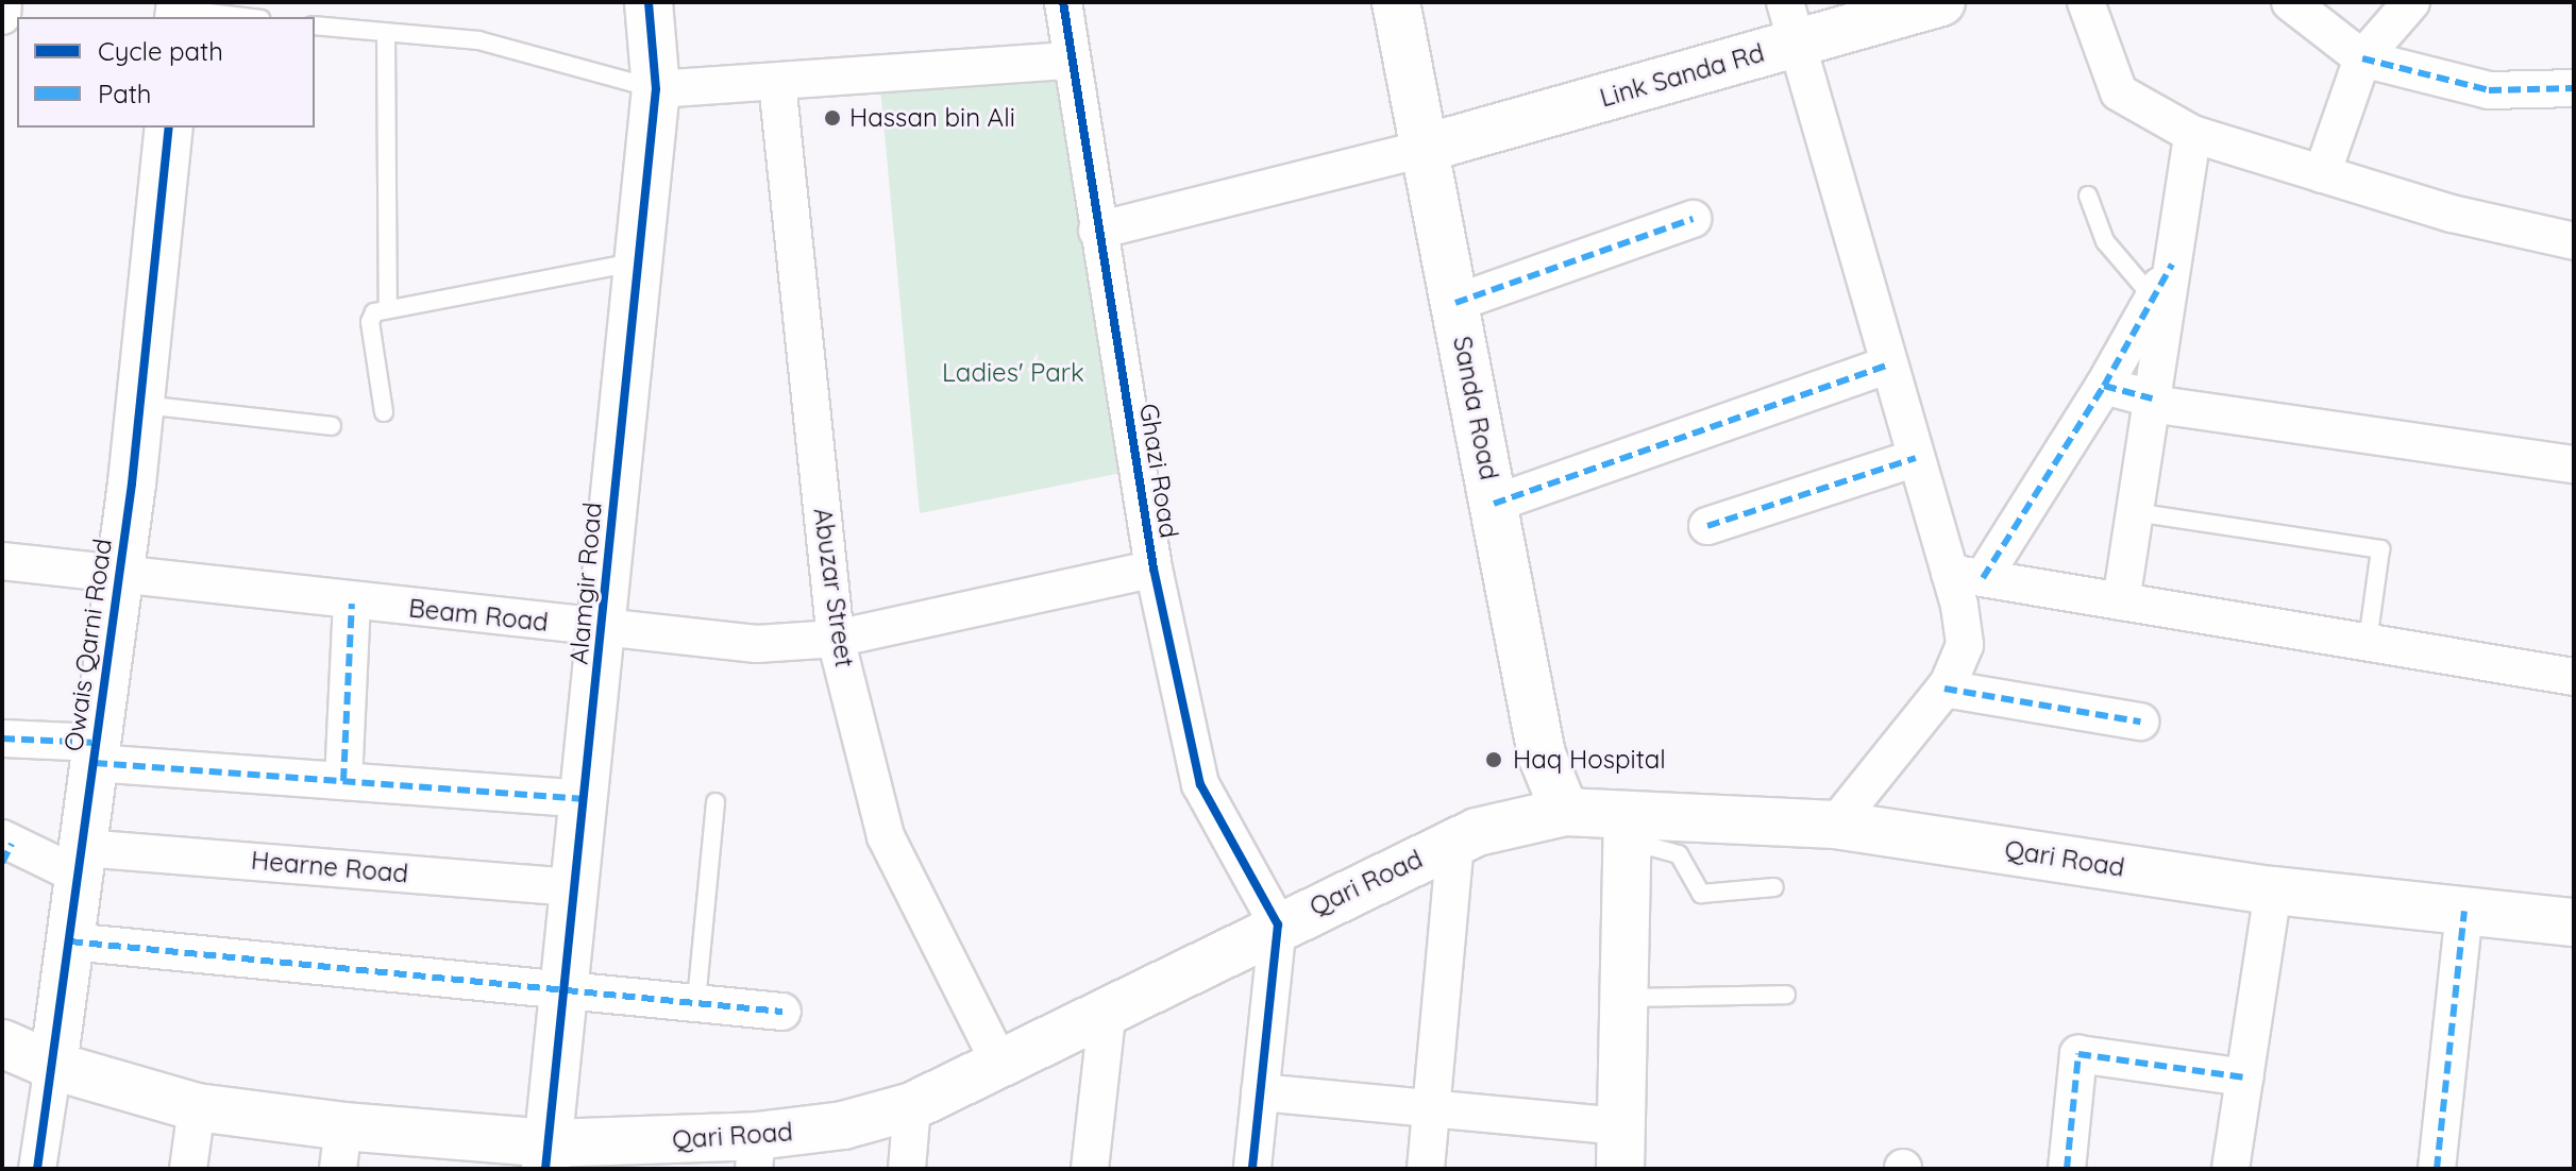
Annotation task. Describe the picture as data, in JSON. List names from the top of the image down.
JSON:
{
  "streets": {
    "main road": [
      "Link Sanda Rd",
      "Sanda Road",
      "Alamgir Road",
      "Owais Qarni Road",
      "Qari Road"
    ],
    "street": [
      "Ghazi Road",
      "Abuzar Street",
      "Beam Road",
      "Hearne Road"
    ]
  },
  "crossings": [
    ["Link Sanda Rd", "Sanda Road"],
    ["Sanda Road", "Qari Road"],
    ["Ghazi Road", "Beam Road"],
    ["Ghazi Road", "Qari Road"],
    ["Alamgir Road", "Beam Road"],
    ["Alamgir Road", "Qari Road"],
    ["Alamgir Road", "Hearne Road"],
    ["Abuzar Street", "Beam Road"],
    ["Abuzar Street", "Qari Road"],
    ["Beam Road", "Owais Qarni Road"],
    ["Owais Qarni Road", "Qari Road"],
    ["Owais Qarni Road", "Hearne Road"]
  ],
  "parks": ["Ladies' Park"],
  "places": ["Hassan bin Ali", "Haq Hospital"],
  "legend": ["Cycle path", "Path"]
}
